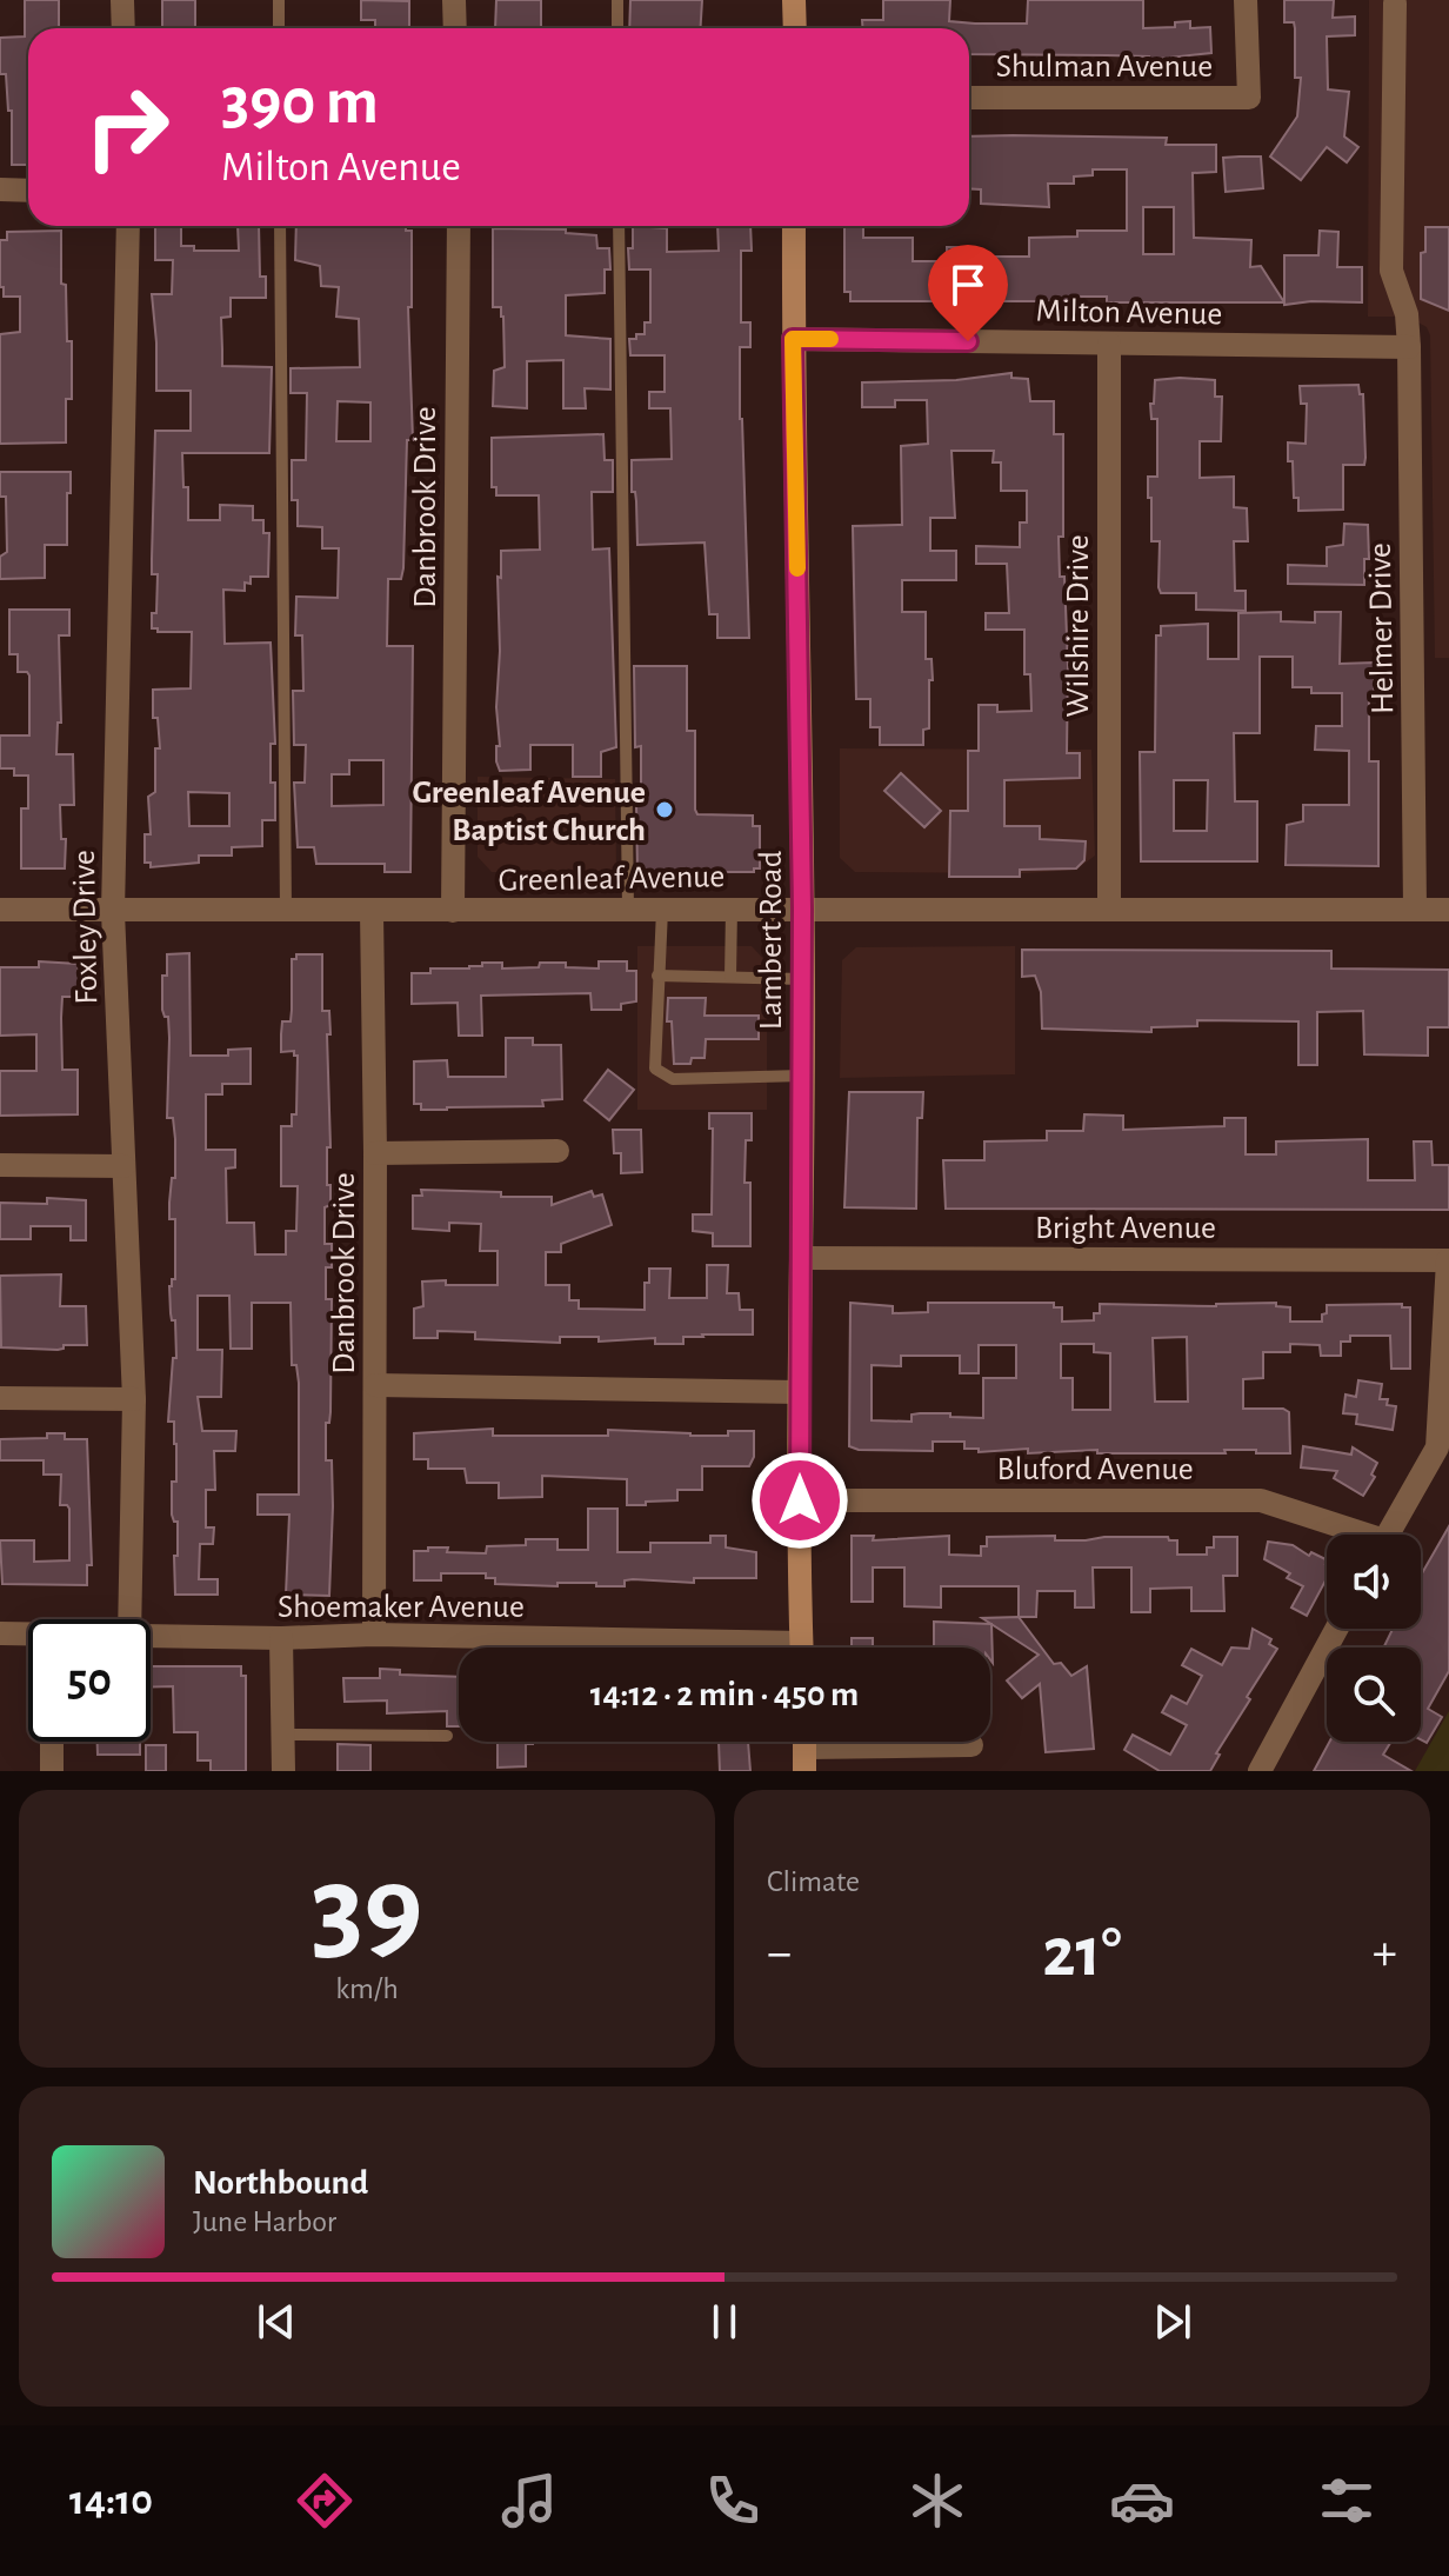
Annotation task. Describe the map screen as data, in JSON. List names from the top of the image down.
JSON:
{
  "streets": {
    "main road": ["Lambert Road"],
    "street": [
      "Shulman Avenue",
      "Milton Avenue",
      "Danbrook Drive",
      "Wilshire Drive",
      "Helmer Drive",
      "Greenleaf Avenue",
      "Foxley Drive",
      "Bright Avenue",
      "Bluford Avenue",
      "Shoemaker Avenue"
    ]
  },
  "crossings": [
    ["Milton Avenue", "Wilshire Drive"],
    ["Milton Avenue", "Helmer Drive"],
    ["Milton Avenue", "Lambert Road"],
    ["Danbrook Drive", "Greenleaf Avenue"],
    ["Danbrook Drive", "Shoemaker Avenue"],
    ["Wilshire Drive", "Greenleaf Avenue"],
    ["Helmer Drive", "Greenleaf Avenue"],
    ["Greenleaf Avenue", "Foxley Drive"],
    ["Greenleaf Avenue", "Lambert Road"],
    ["Lambert Road", "Bright Avenue"],
    ["Lambert Road", "Bluford Avenue"]
  ],
  "places": ["Greenleaf Avenue Baptist Church"],
  "page": {
    "turn": ["390 m", "Milton Avenue"],
    "limit": "50",
    "trip": "14:12 · 2 min · 450 m",
    "tile": [
      ["39", "km/h"],
      "Climate"
    ],
    "heat": ["−", "21°", "+"],
    "song": ["Northbound", "June Harbor"],
    "tabs": "14:10"
  }
}
